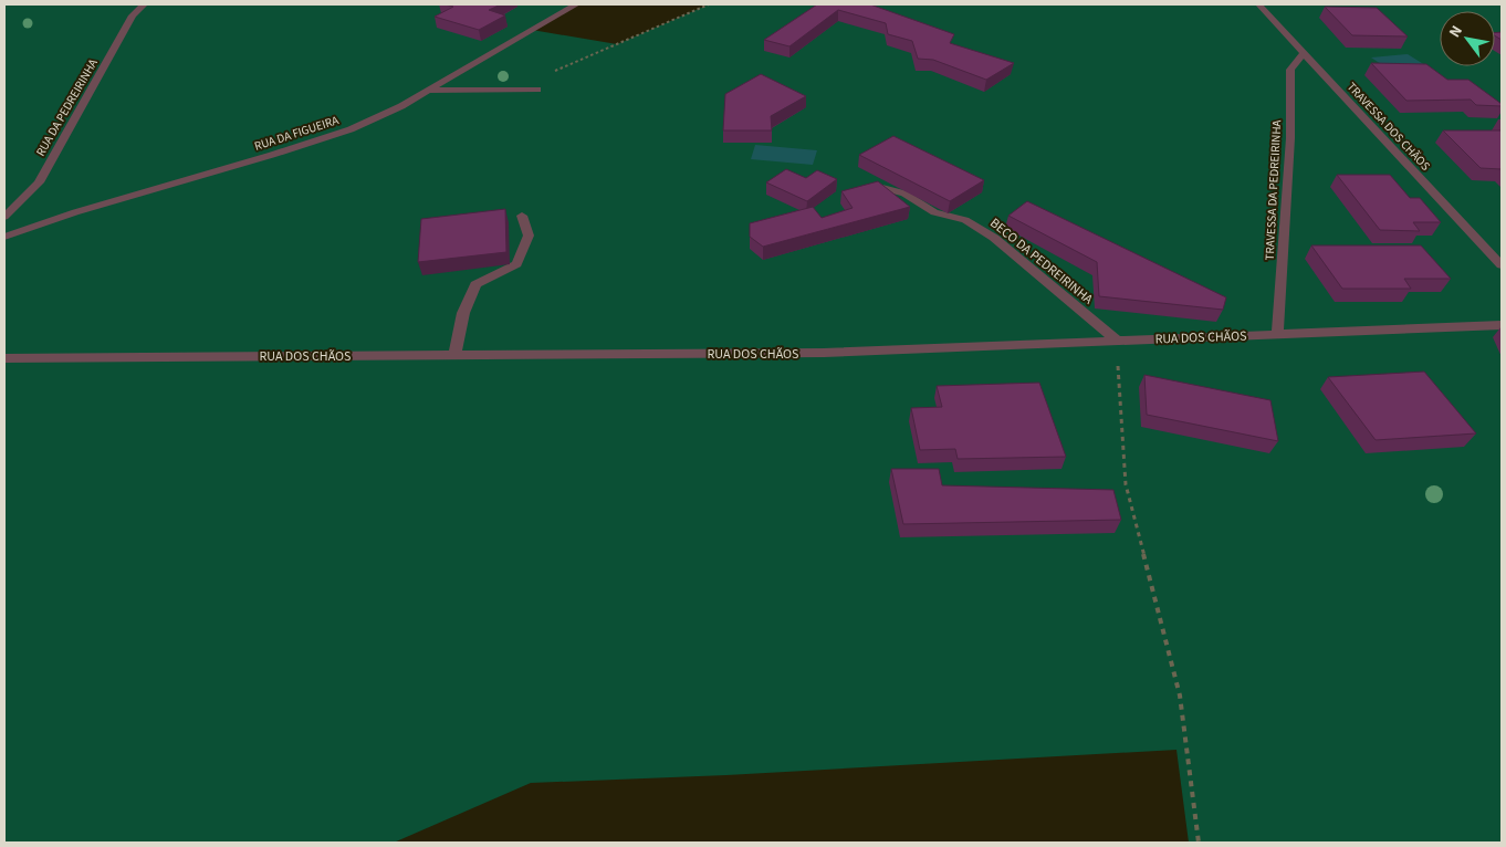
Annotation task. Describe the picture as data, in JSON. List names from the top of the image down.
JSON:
{
  "streets": {
    "street": [
      "RUA DA PEDREIRINHA",
      "TRAVESSA DOS CHÃOS",
      "RUA DA FIGUEIRA",
      "TRAVESSA DA PEDREIRINHA",
      "BECO DA PEDREIRINHA",
      "RUA DOS CHÃOS"
    ]
  },
  "crossings": [
    ["TRAVESSA DOS CHÃOS", "TRAVESSA DA PEDREIRINHA"],
    ["TRAVESSA DA PEDREIRINHA", "RUA DOS CHÃOS"],
    ["BECO DA PEDREIRINHA", "RUA DOS CHÃOS"]
  ],
  "north": "top left"
}
